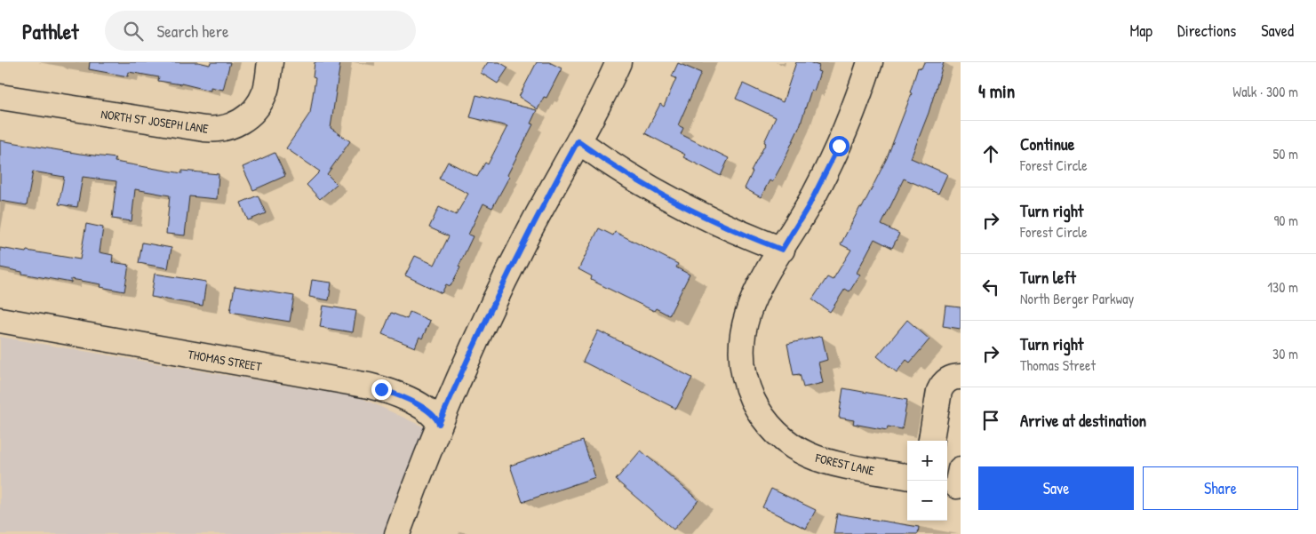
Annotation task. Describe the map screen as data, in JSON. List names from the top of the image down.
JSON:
{
  "streets": {
    "street": ["NORTH ST JOSEPH LANE", "THOMAS STREET", "FOREST LANE"]
  },
  "page": {
    "header": "Pathlet",
    "search": "Search here",
    "nav": ["Map", "Directions", "Saved"],
    "heading": ["4 min", "Walk · 300 m"],
    "list": [
      ["Continue", "Forest Circle", "50 m"],
      ["Turn right", "Forest Circle", "90 m"],
      ["Turn left", "North Berger Parkway", "130 m"],
      ["Turn right", "Thomas Street", "30 m"],
      "Arrive at destination"
    ],
    "map_buttons": ["+", "−"],
    "buttons": ["Save", "Share"]
  }
}
